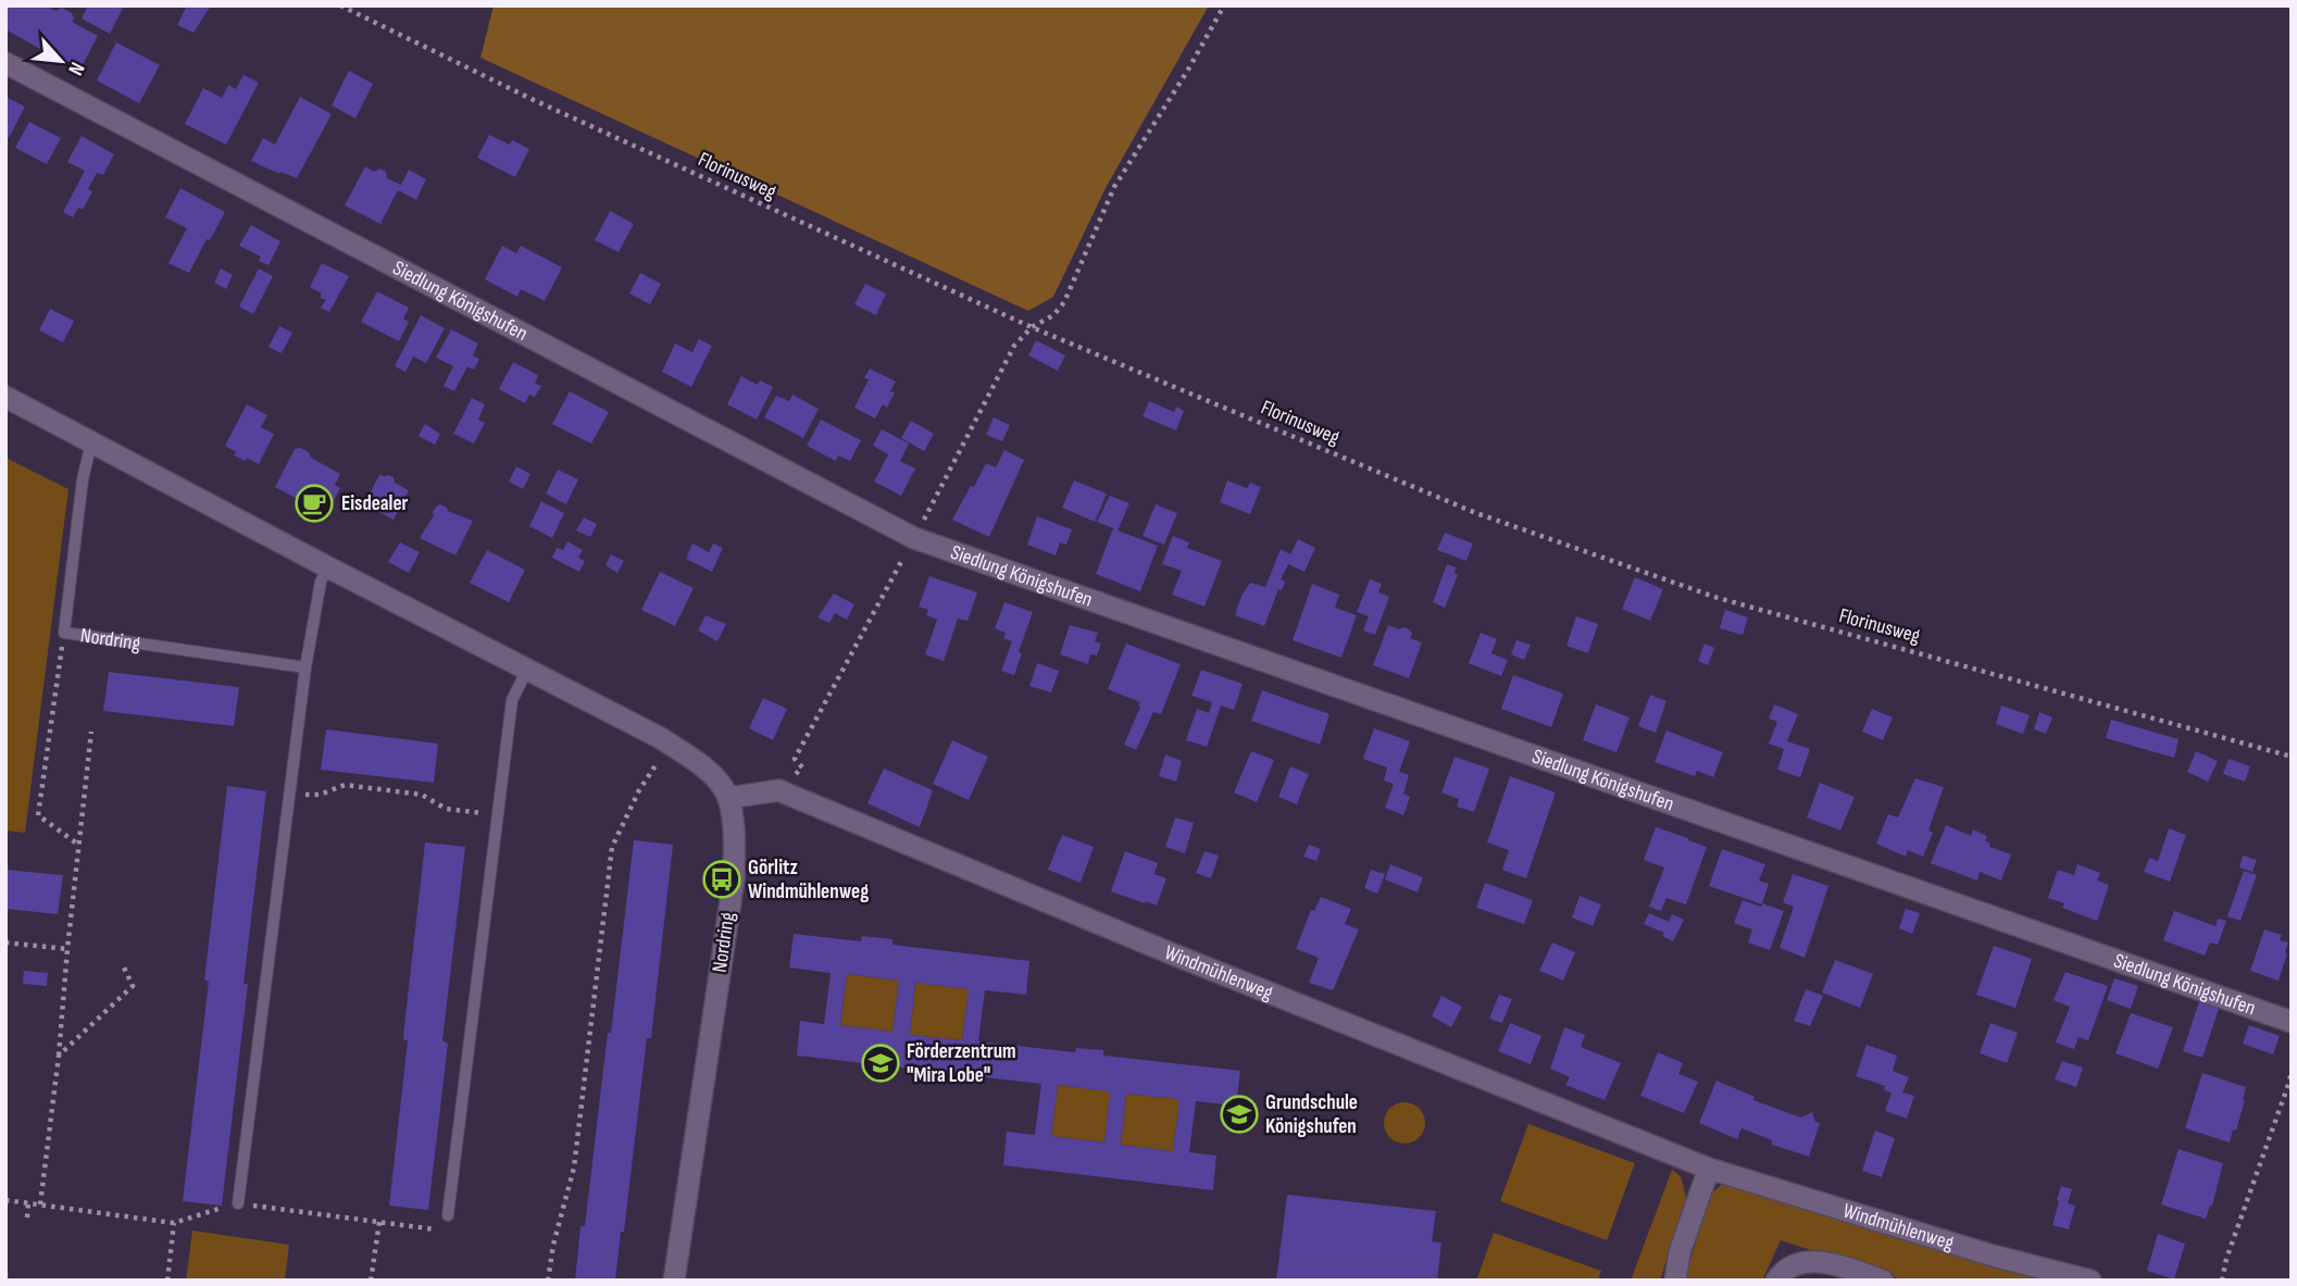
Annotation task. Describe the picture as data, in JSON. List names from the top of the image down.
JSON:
{
  "streets": {
    "street": ["Siedlung Königshufen", "Nordring", "Windmühlenweg"],
    "path": ["Florinusweg"]
  },
  "places": {
    "cafe": ["Eisdealer"],
    "bus stop": ["Görlitz Windmühlenweg"],
    "school or university": ["Förderzentrum \"Mira Lobe\"", "Grundschule Königshufen"]
  },
  "north": "bottom right"
}
